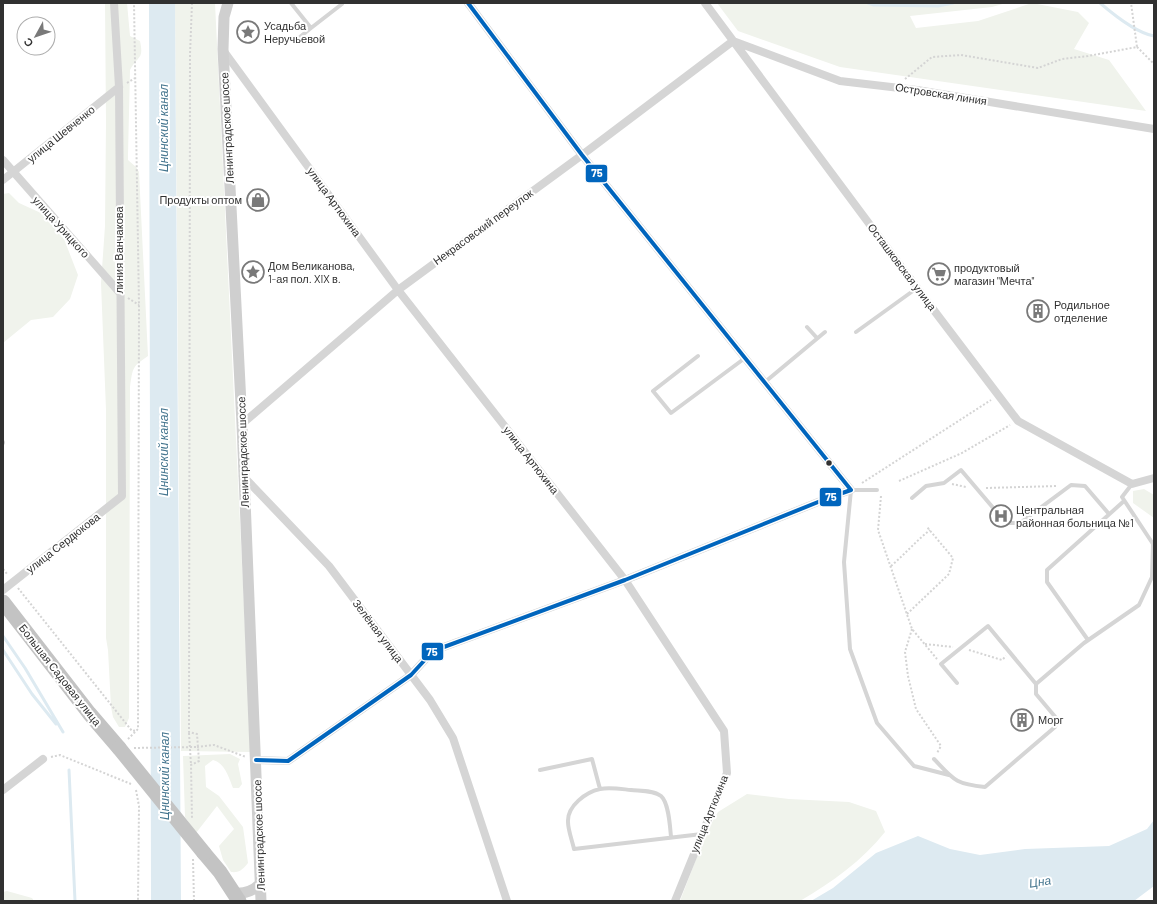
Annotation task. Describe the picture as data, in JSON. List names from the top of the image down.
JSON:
{
  "streets": {
    "highway": ["Большая Садовая улица"],
    "street": [
      "Островская линия",
      "Ленинградское шоссе",
      "улица Шевченко",
      "улица Артюхина",
      "улица Урицкого",
      "Некрасовский переулок",
      "линия Ванчакова",
      "Осташковская улица",
      "улица Сердюкова",
      "Зелёная улица"
    ]
  },
  "crossings": [
    ["Островская линия", "Некрасовский переулок"],
    ["Островская линия", "Осташковская улица"],
    ["Ленинградское шоссе", "улица Артюхина"],
    ["Ленинградское шоссе", "Некрасовский переулок"],
    ["Ленинградское шоссе", "Зелёная улица"],
    ["улица Шевченко", "улица Урицкого"],
    ["улица Шевченко", "линия Ванчакова"],
    ["улица Артюхина", "Некрасовский переулок"],
    ["улица Урицкого", "линия Ванчакова"],
    ["Некрасовский переулок", "Осташковская улица"],
    ["линия Ванчакова", "улица Сердюкова"]
  ],
  "water": ["Цнинский канал", "Цна"],
  "places": {
    "place": ["Усадьба Неручьевой", "Дом Великанова, 1-ая пол. XIX в."],
    "shop": ["Продукты оптом"],
    "supermarket": ["продуктовый магазин \"Мечта\""],
    "building": ["Родильное отделение", "Морг"],
    "hospital": ["Центральная районная больница №1"]
  },
  "lines": ["transit line 75"],
  "north": "bottom left"
}
